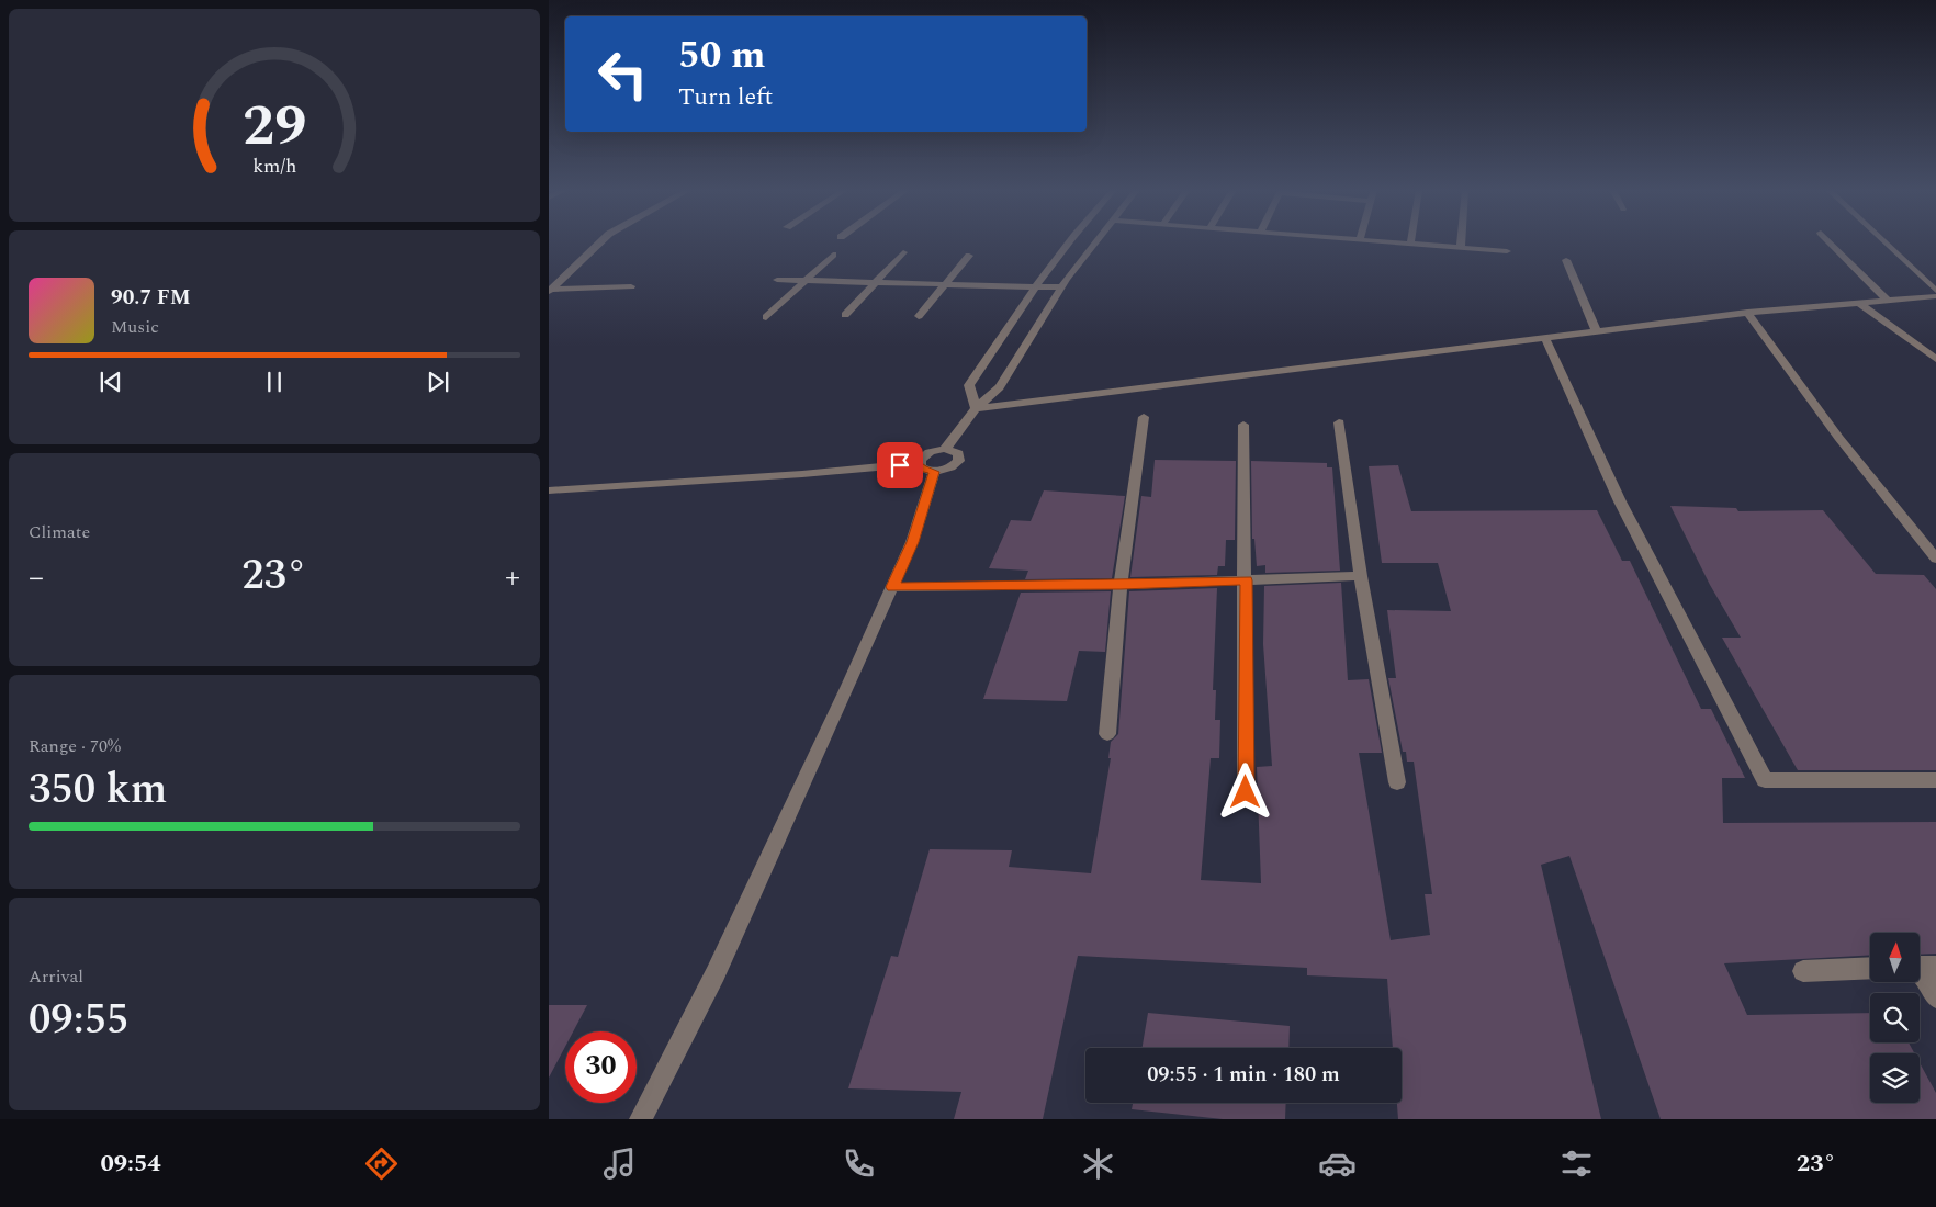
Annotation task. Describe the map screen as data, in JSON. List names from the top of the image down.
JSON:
{
  "north": "top",
  "page": {
    "turn": ["50 m", "Turn left"],
    "song": ["90.7 FM", "Music"],
    "tile": [
      "Climate",
      ["Range · 70%", "350 km"],
      ["Arrival", "09:55"]
    ],
    "heat": ["−", "23°", "+"],
    "limit": "30",
    "trip": "09:55 · 1 min · 180 m",
    "tabs": ["09:54", "23°"],
    "gauge": ["29", "km/h"]
  }
}
